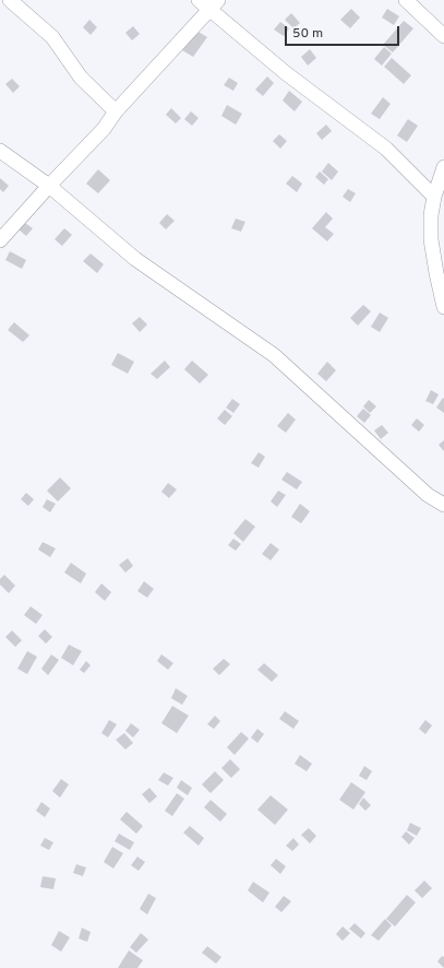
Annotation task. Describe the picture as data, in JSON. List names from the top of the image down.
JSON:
{
  "scale_bar": "50 m"
}
